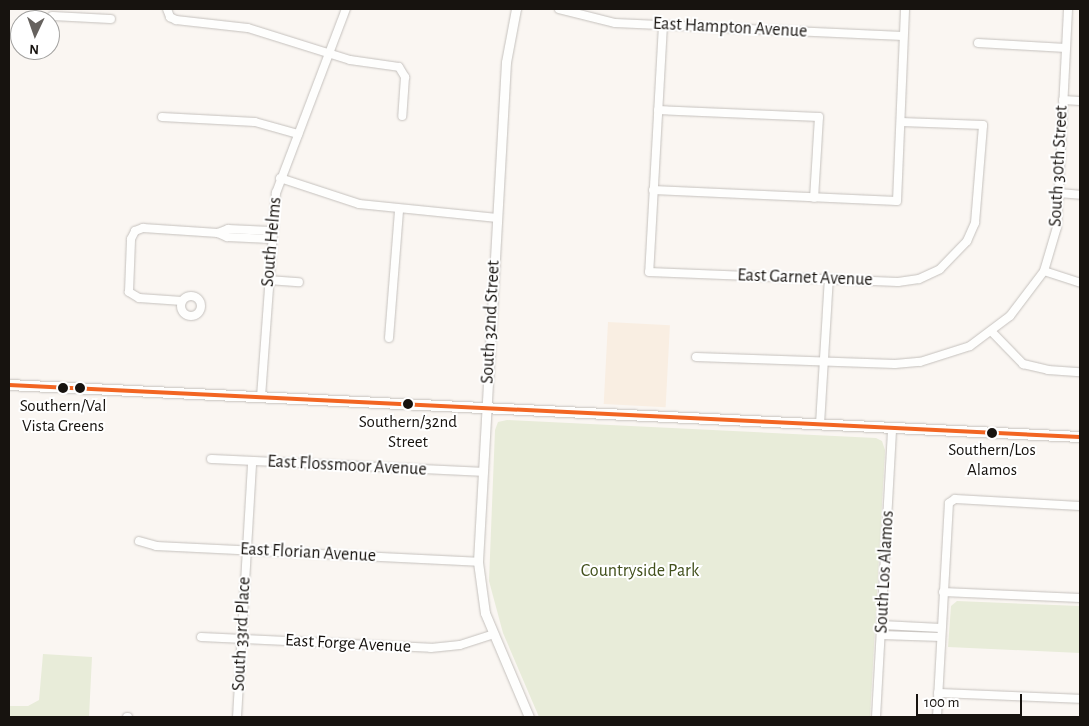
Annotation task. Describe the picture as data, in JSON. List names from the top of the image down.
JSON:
{
  "streets": {
    "street": [
      "East Hampton Avenue",
      "South 30th Street",
      "South Helms",
      "East Garnet Avenue",
      "South 32nd Street",
      "East Flossmoor Avenue",
      "East Florian Avenue",
      "South Los Alamos",
      "South 33rd Place",
      "East Forge Avenue"
    ]
  },
  "crossings": [
    ["South 32nd Street", "East Flossmoor Avenue"],
    ["South 32nd Street", "East Florian Avenue"],
    ["South 32nd Street", "East Forge Avenue"],
    ["East Flossmoor Avenue", "South 33rd Place"],
    ["East Florian Avenue", "South 33rd Place"],
    ["South 33rd Place", "East Forge Avenue"]
  ],
  "parks": ["Countryside Park"],
  "places": ["Southern/Val Vista Greens", "Southern/32nd Street", "Southern/Los Alamos"],
  "scale_bar": "100 m",
  "north": "bottom"
}
